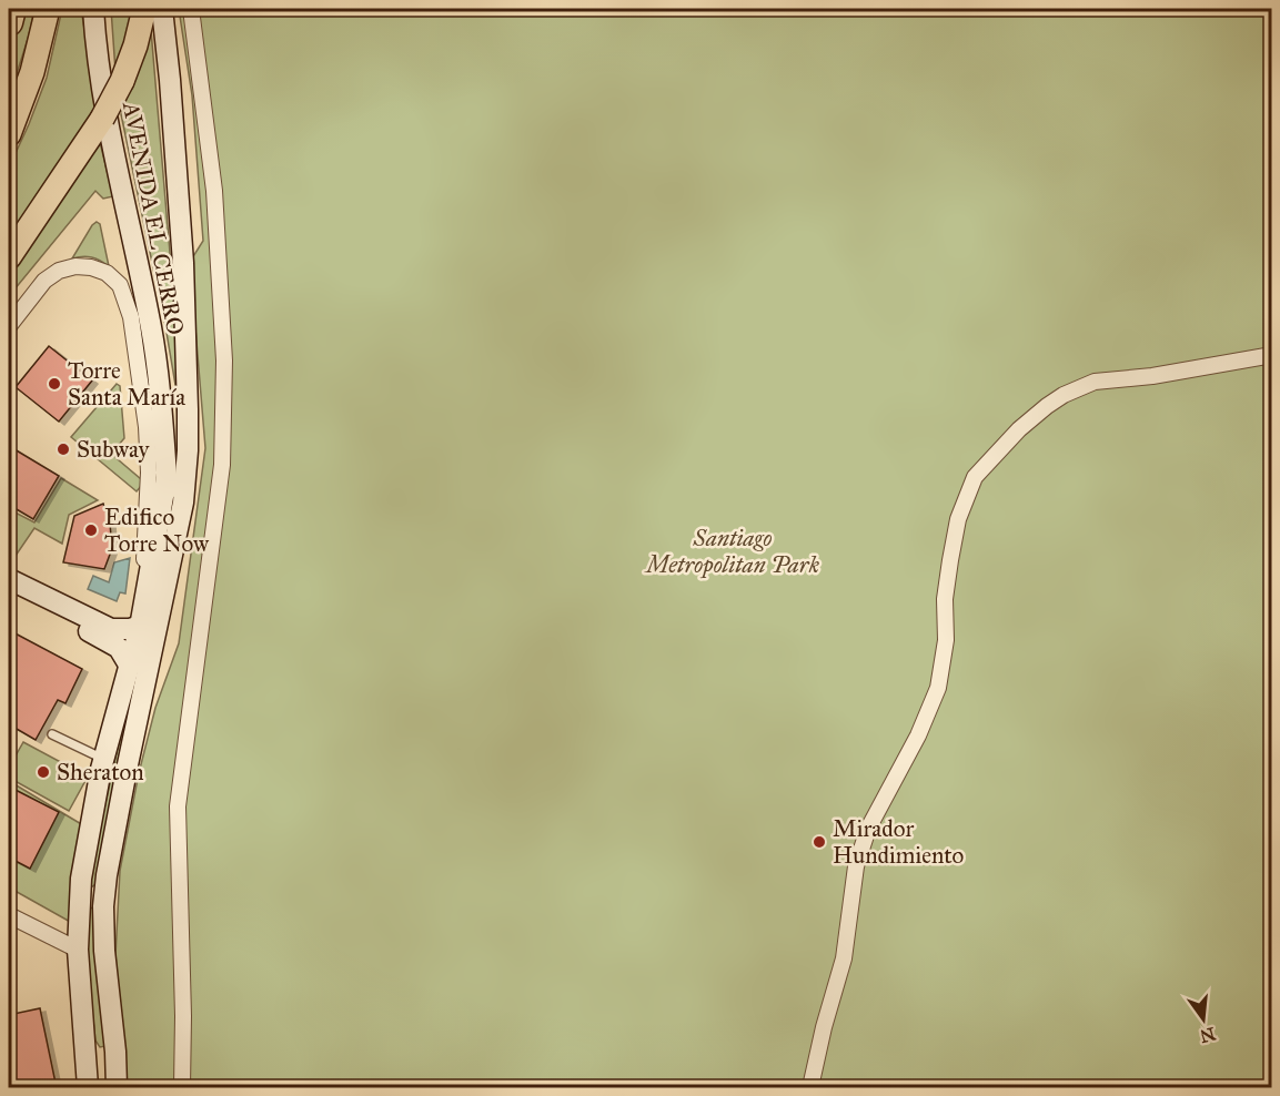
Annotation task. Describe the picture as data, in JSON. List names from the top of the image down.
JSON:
{
  "streets": {
    "street": ["AVENIDA EL CERRO"]
  },
  "parks": ["Santiago Metropolitan Park"],
  "places": [
    "Torre Santa María",
    "Subway",
    "Edifico Torre Now",
    "Sheraton",
    "Mirador Hundimiento"
  ],
  "north": "bottom"
}
